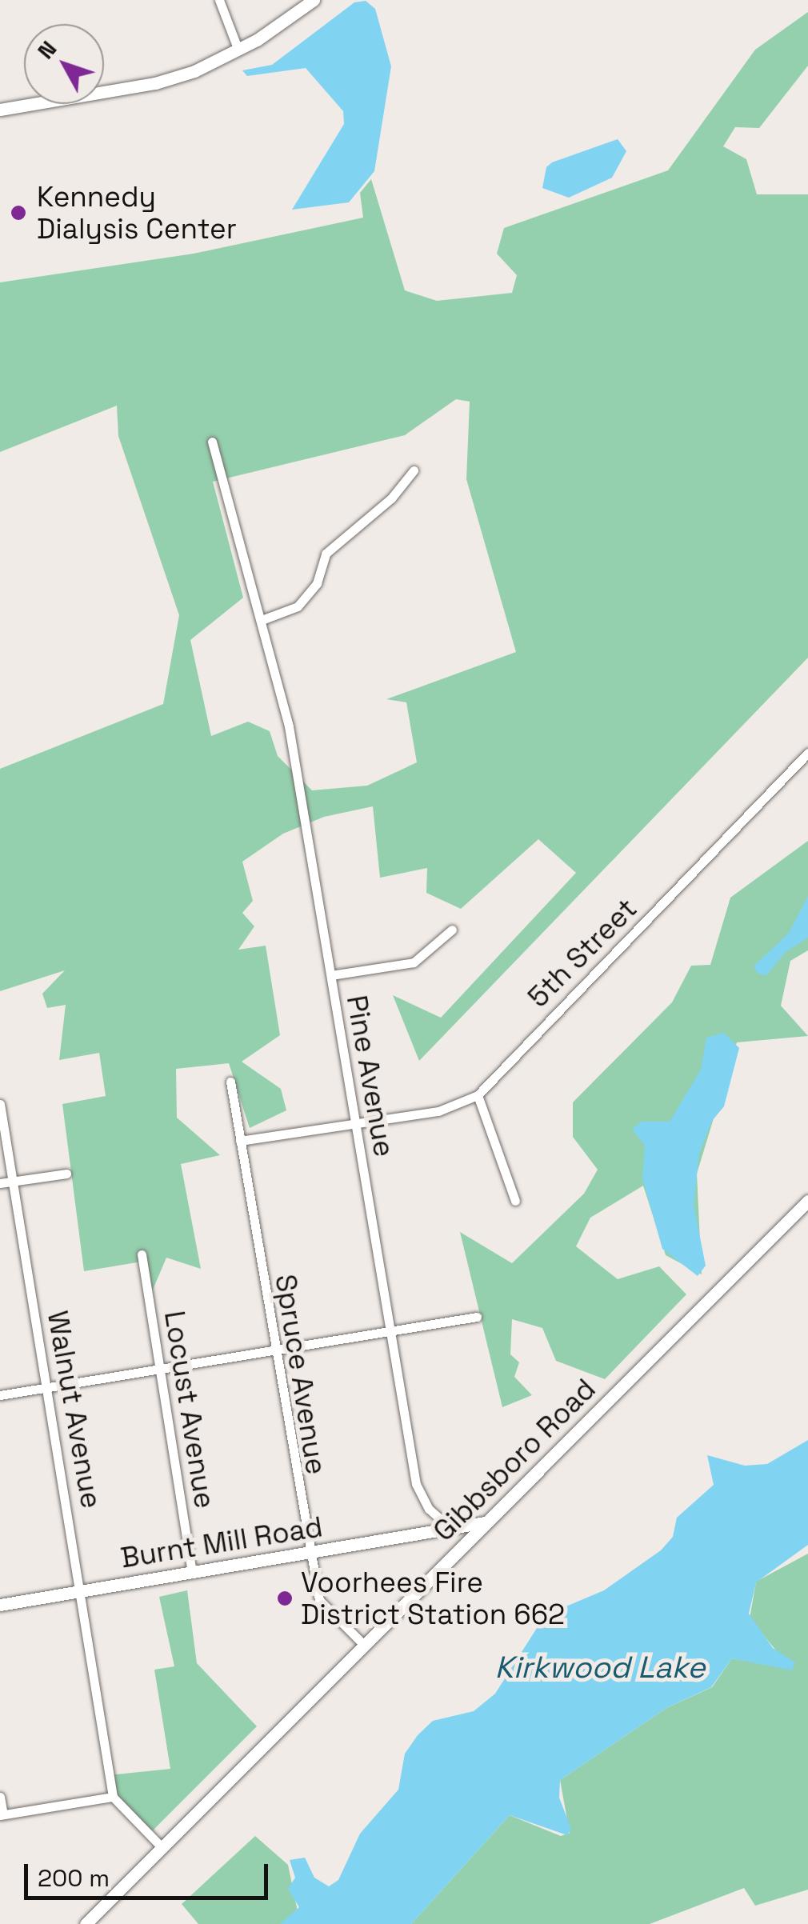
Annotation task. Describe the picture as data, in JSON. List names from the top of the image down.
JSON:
{
  "streets": {
    "street": [
      "5th Street",
      "Pine Avenue",
      "Spruce Avenue",
      "Walnut Avenue",
      "Locust Avenue",
      "Gibbsboro Road",
      "Burnt Mill Road"
    ]
  },
  "crossings": [
    ["5th Street", "Pine Avenue"],
    ["5th Street", "Spruce Avenue"],
    ["Pine Avenue", "Burnt Mill Road"],
    ["Spruce Avenue", "Gibbsboro Road"],
    ["Spruce Avenue", "Burnt Mill Road"],
    ["Walnut Avenue", "Burnt Mill Road"],
    ["Locust Avenue", "Burnt Mill Road"],
    ["Gibbsboro Road", "Burnt Mill Road"]
  ],
  "water": ["Kirkwood Lake"],
  "places": ["Kennedy Dialysis Center", "Voorhees Fire District Station 662"],
  "scale_bar": "200 m",
  "north": "top left"
}
